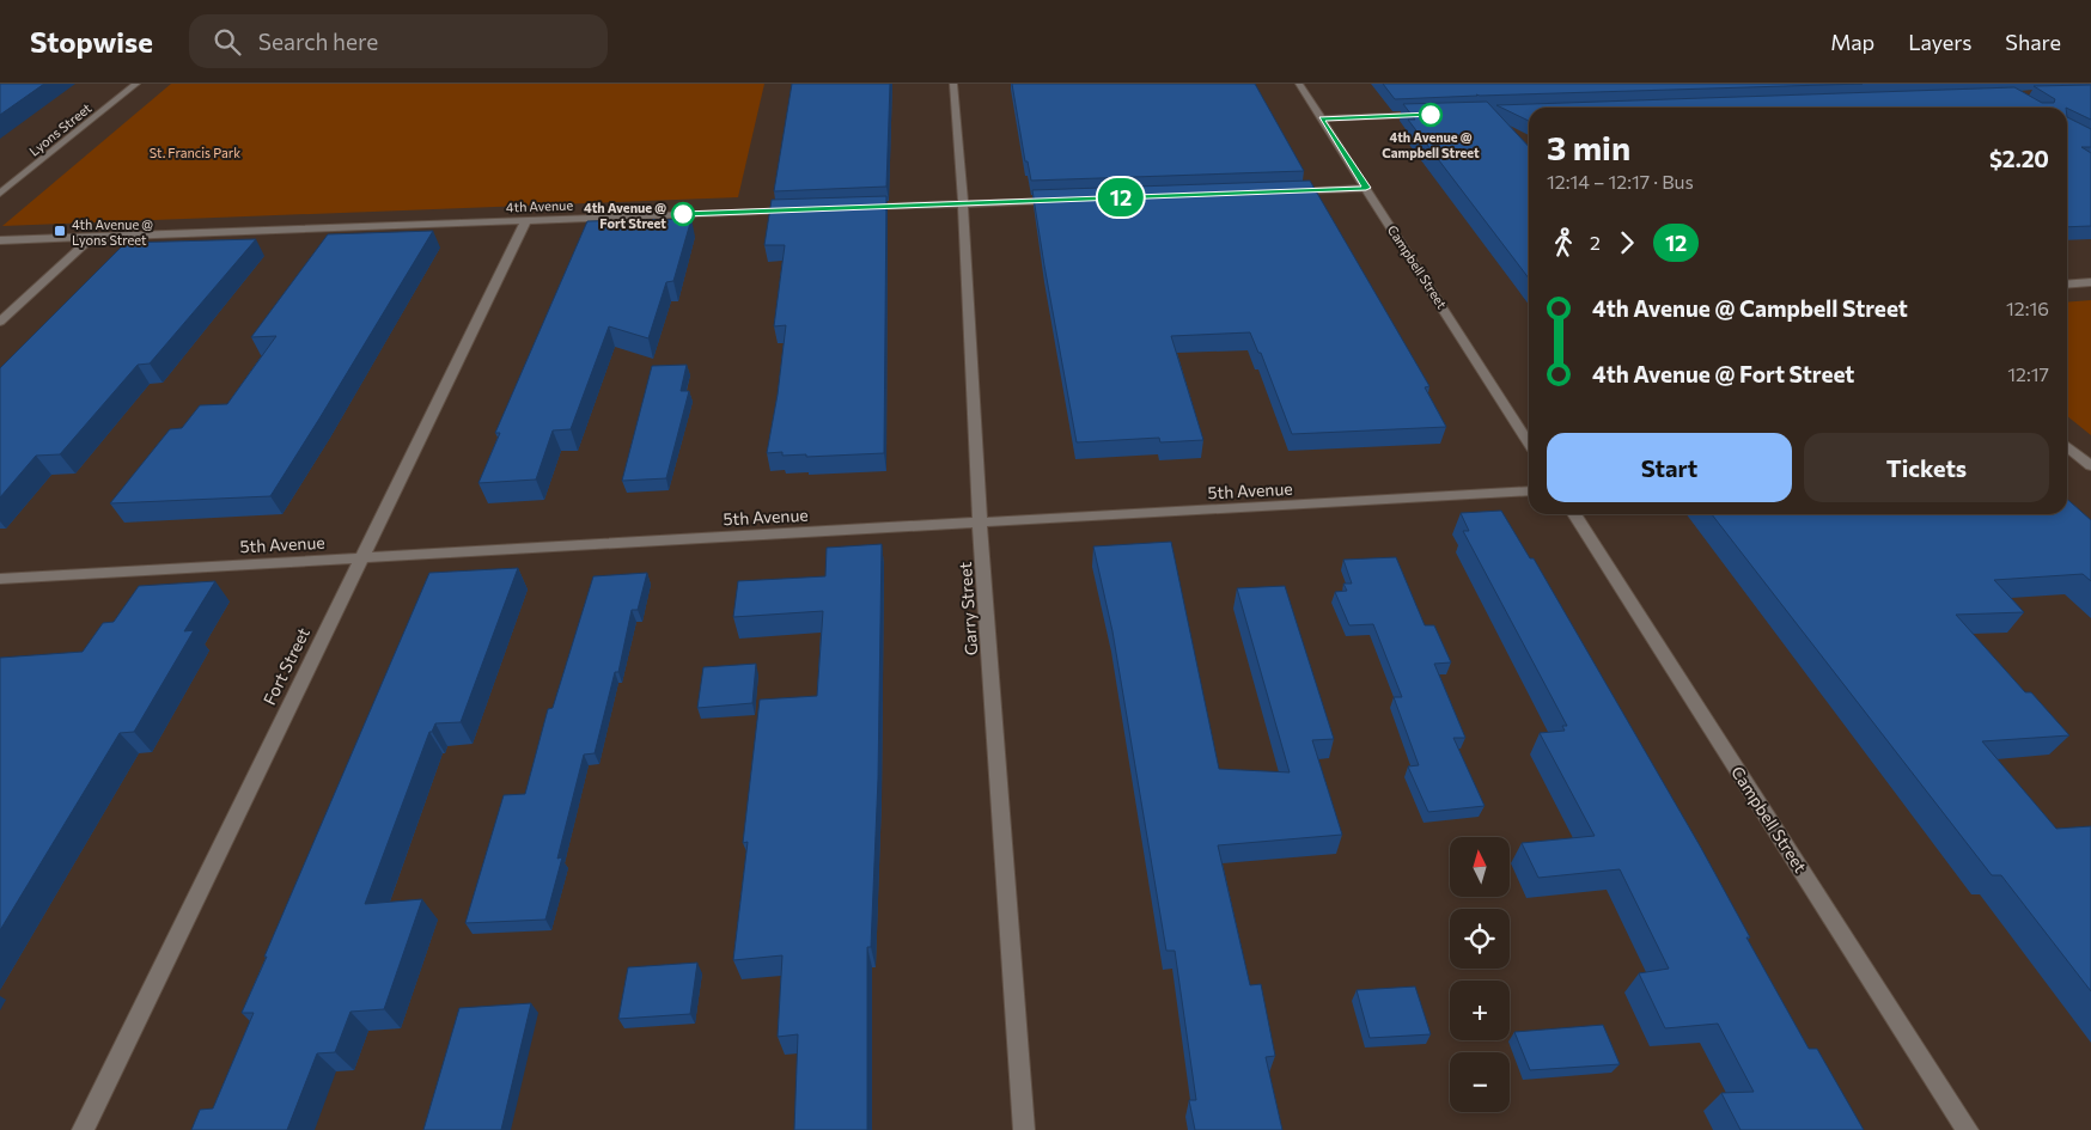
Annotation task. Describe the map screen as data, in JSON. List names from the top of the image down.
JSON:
{
  "streets": {
    "street": [
      "Lyons Street",
      "4th Avenue",
      "Campbell Street",
      "5th Avenue",
      "Garry Street",
      "Fort Street"
    ]
  },
  "crossings": [
    ["4th Avenue", "Fort Street"],
    ["5th Avenue", "Garry Street"],
    ["5th Avenue", "Fort Street"]
  ],
  "parks": ["St. Francis Park"],
  "places": {
    "other": ["4th Avenue @ Campbell Street", "4th Avenue @ Fort Street"],
    "transit": ["4th Avenue @ Lyons Street"]
  },
  "lines": ["bus line 12"],
  "north": "top",
  "page": {
    "header": "Stopwise",
    "search": "Search here",
    "nav": ["Map", "Layers", "Share"],
    "on_map": "12",
    "heading": ["3 min", "12:14 – 12:17 · Bus", "$2.20"],
    "legs": ["2", "12"],
    "list": [
      {
        "name": "4th Avenue @ Campbell Street",
        "value": "12:16"
      },
      {
        "name": "4th Avenue @ Fort Street",
        "value": "12:17"
      }
    ],
    "buttons": ["Start", "Tickets"],
    "map_buttons": ["+", "−"]
  }
}
